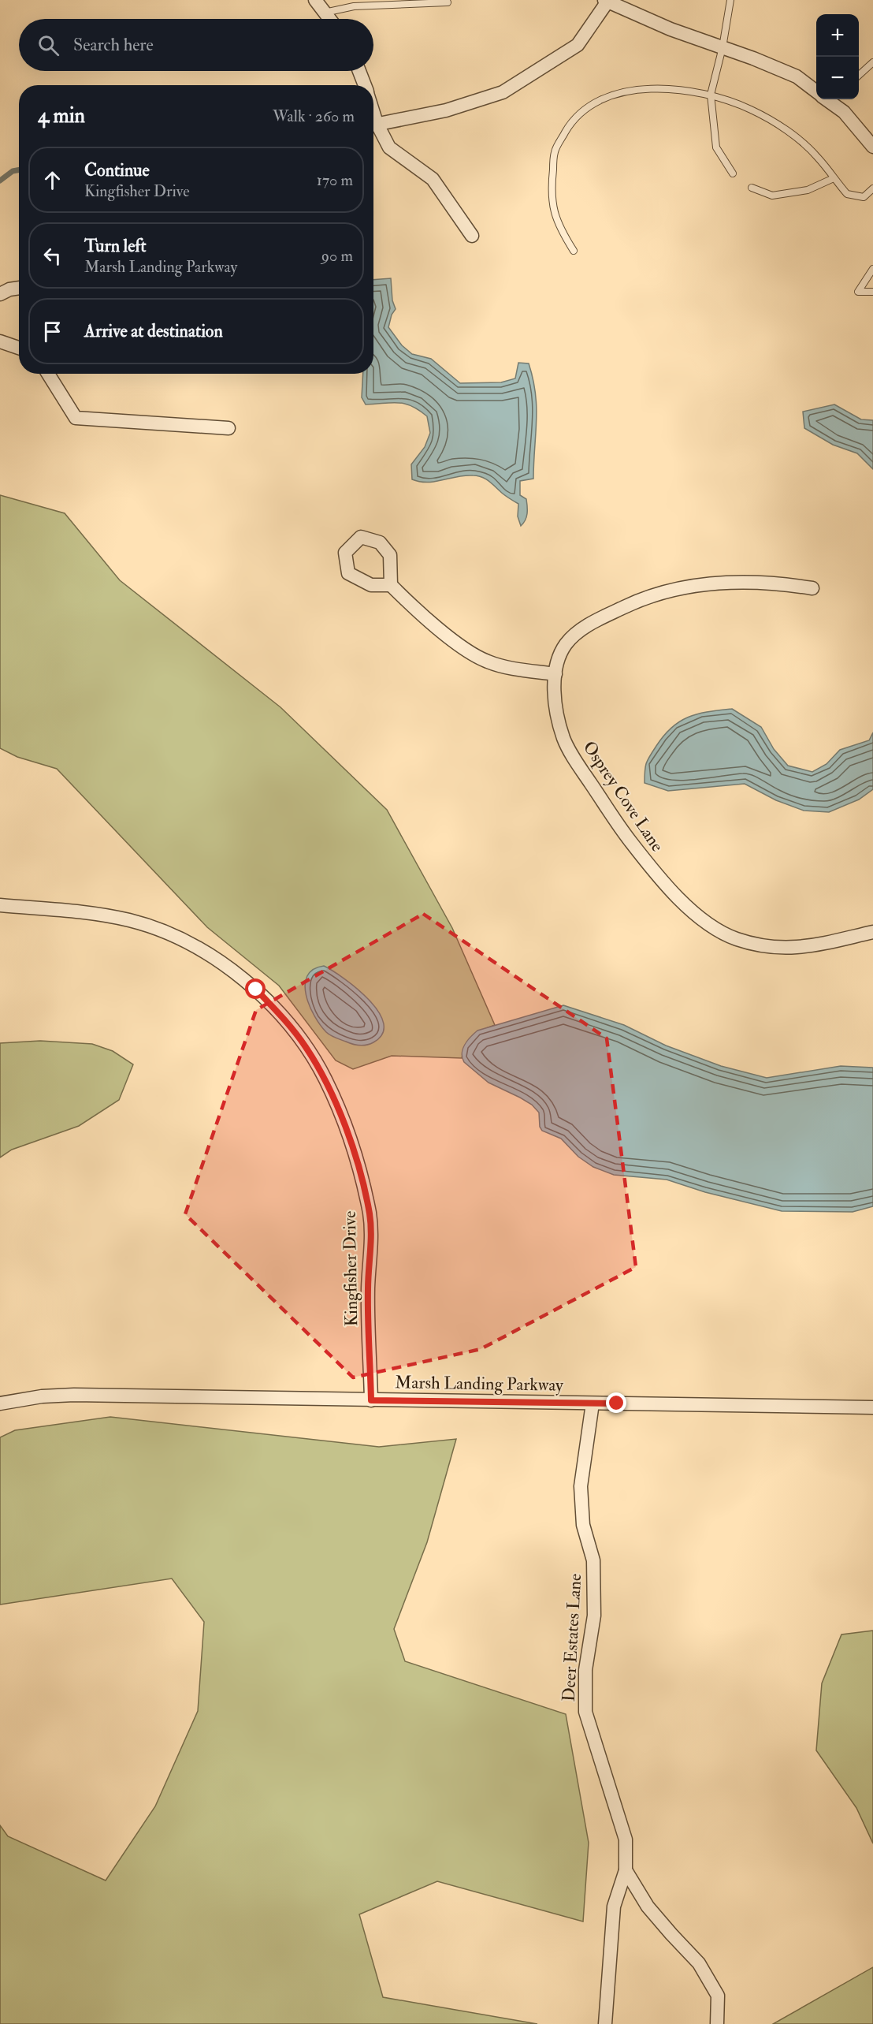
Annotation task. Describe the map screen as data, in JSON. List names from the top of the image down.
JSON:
{
  "streets": {
    "street": [
      "Osprey Cove Lane",
      "Kingfisher Drive",
      "Marsh Landing Parkway",
      "Deer Estates Lane"
    ]
  },
  "crossings": [
    ["Kingfisher Drive", "Marsh Landing Parkway"],
    ["Marsh Landing Parkway", "Deer Estates Lane"]
  ],
  "page": {
    "map_buttons": ["+", "−"],
    "search": "Search here",
    "heading": ["4 min", "Walk · 260 m"],
    "list": [
      ["Continue", "Kingfisher Drive", "170 m"],
      ["Turn left", "Marsh Landing Parkway", "90 m"],
      "Arrive at destination"
    ]
  }
}
